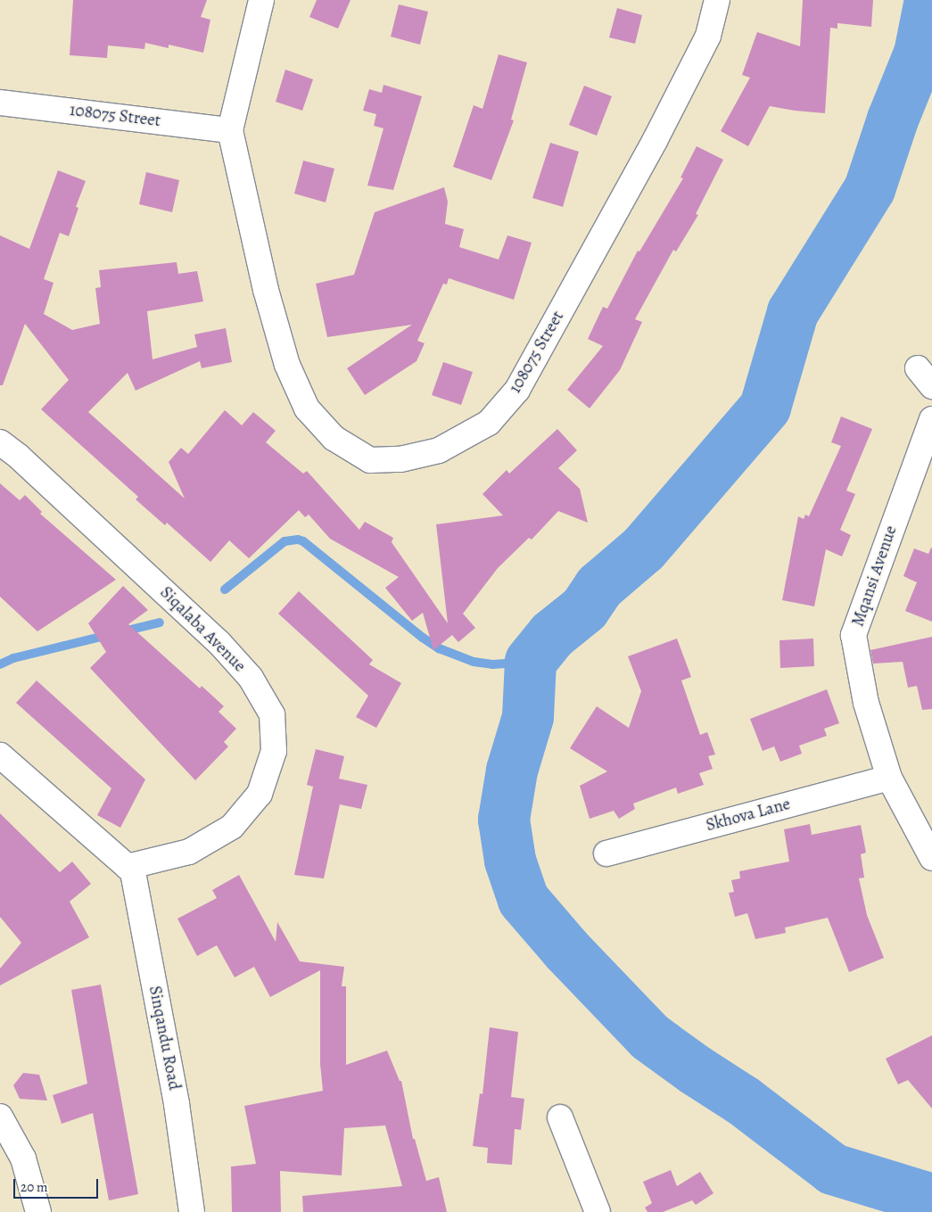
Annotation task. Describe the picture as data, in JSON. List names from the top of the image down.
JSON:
{
  "streets": {
    "street": [
      "108075 Street",
      "Mqansi Avenue",
      "Siqalaba Avenue",
      "Skhova Lane",
      "Sinqandu Road"
    ]
  },
  "crossings": [
    ["Mqansi Avenue", "Skhova Lane"],
    ["Siqalaba Avenue", "Sinqandu Road"]
  ],
  "scale_bar": "20 m"
}
